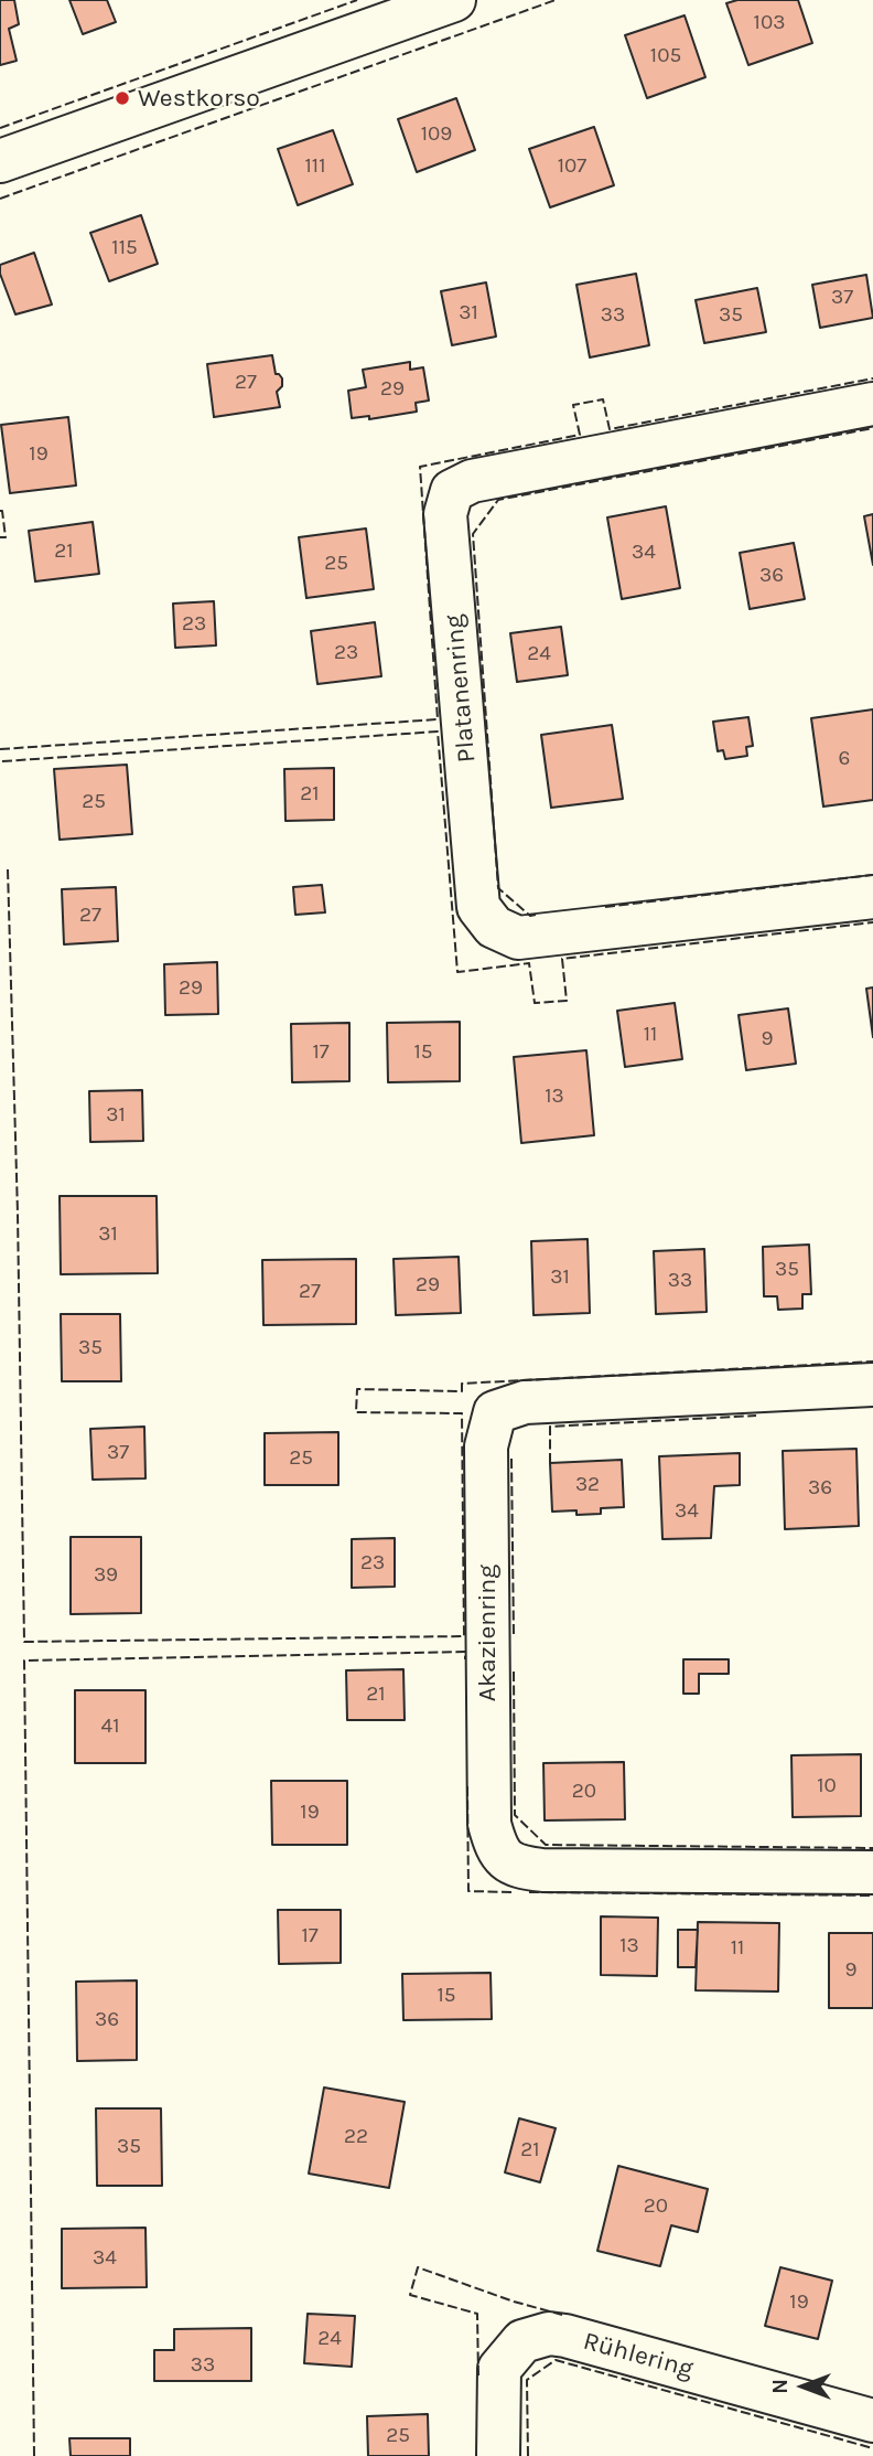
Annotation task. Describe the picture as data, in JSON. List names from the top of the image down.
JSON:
{
  "streets": {
    "street": ["Platanenring", "Akazienring", "Rühlering"]
  },
  "places": ["Westkorso"],
  "house_numbers": [
    "103",
    "105",
    "109",
    "111",
    "107",
    "115",
    "37",
    "31",
    "33",
    "35",
    "27",
    "29",
    "19",
    "21",
    "34",
    "25",
    "36",
    "23",
    "23",
    "24",
    "6",
    "21",
    "25",
    "27",
    "29",
    "11",
    "9",
    "17",
    "15",
    "13",
    "31",
    "31",
    "35",
    "31",
    "33",
    "29",
    "27",
    "35",
    "37",
    "25",
    "32",
    "36",
    "34",
    "23",
    "39",
    "21",
    "41",
    "10",
    "20",
    "19",
    "17",
    "13",
    "11",
    "9",
    "15",
    "36",
    "22",
    "35",
    "21",
    "20",
    "34",
    "19",
    "24",
    "33",
    "25"
  ],
  "north": "left"
}
